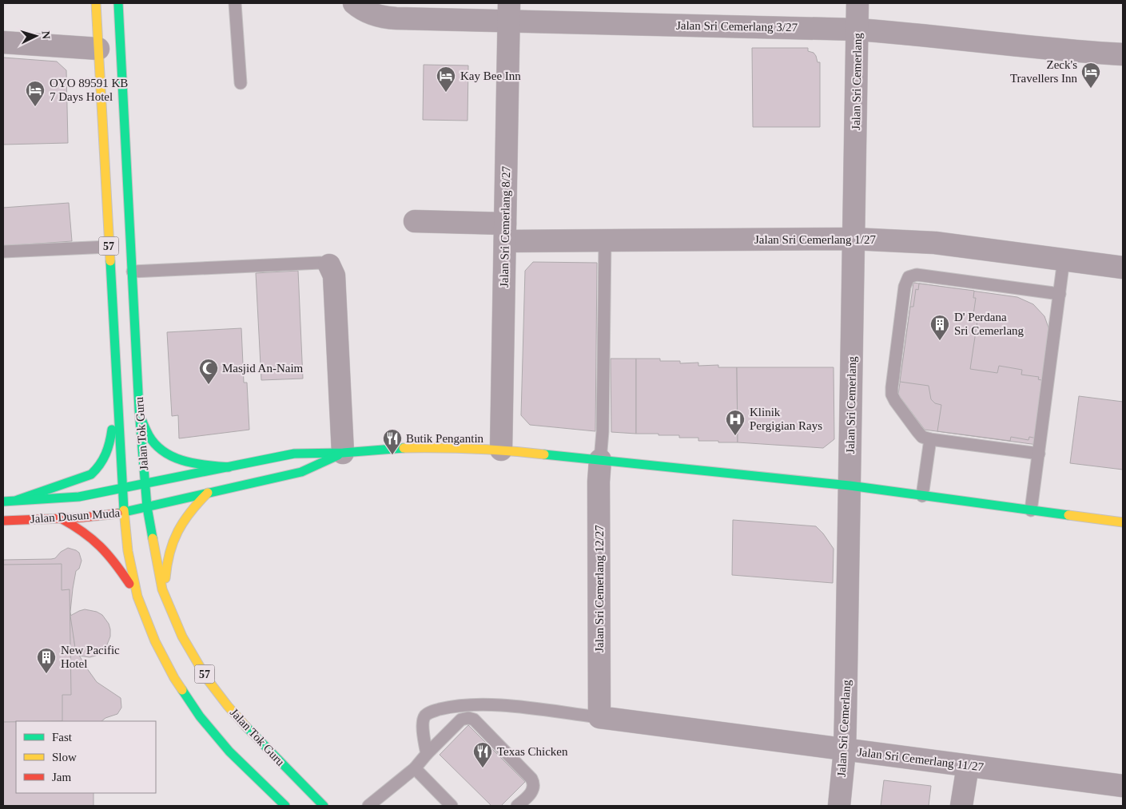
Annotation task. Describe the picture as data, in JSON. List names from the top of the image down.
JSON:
{
  "streets": {
    "main road": ["57", "Jalan Tok Guru", "Jalan Dusun Muda"],
    "street": [
      "Jalan Sri Cemerlang 3/27",
      "Jalan Sri Cemerlang",
      "Jalan Sri Cemerlang 8/27",
      "Jalan Sri Cemerlang 1/27",
      "Jalan Sri Cemerlang 12/27",
      "Jalan Sri Cemerlang 11/27"
    ]
  },
  "crossings": [
    ["Jalan Sri Cemerlang 3/27", "Jalan Sri Cemerlang"],
    ["Jalan Sri Cemerlang 3/27", "Jalan Sri Cemerlang 8/27"],
    ["Jalan Sri Cemerlang", "Jalan Sri Cemerlang 1/27"],
    ["Jalan Sri Cemerlang", "Jalan Dusun Muda"],
    ["Jalan Sri Cemerlang", "Jalan Sri Cemerlang 11/27"],
    ["Jalan Sri Cemerlang 8/27", "Jalan Sri Cemerlang 1/27"],
    ["Jalan Sri Cemerlang 8/27", "Jalan Dusun Muda"],
    ["Jalan Tok Guru", "Jalan Dusun Muda"],
    ["Jalan Dusun Muda", "Jalan Sri Cemerlang 12/27"],
    ["Jalan Sri Cemerlang 12/27", "Jalan Sri Cemerlang 11/27"]
  ],
  "places": {
    "hotel": ["Zeck's Travellers Inn", "Kay Bee Inn", "OYO 89591 KB 7 Days Hotel"],
    "building": ["D' Perdana Sri Cemerlang", "New Pacific Hotel"],
    "mosque": ["Masjid An-Naim"],
    "hospital": ["Klinik Pergigian Rays"],
    "restaurant": ["Butik Pengantin", "Texas Chicken"]
  },
  "legend": ["Fast", "Slow", "Jam"],
  "north": "right"
}
